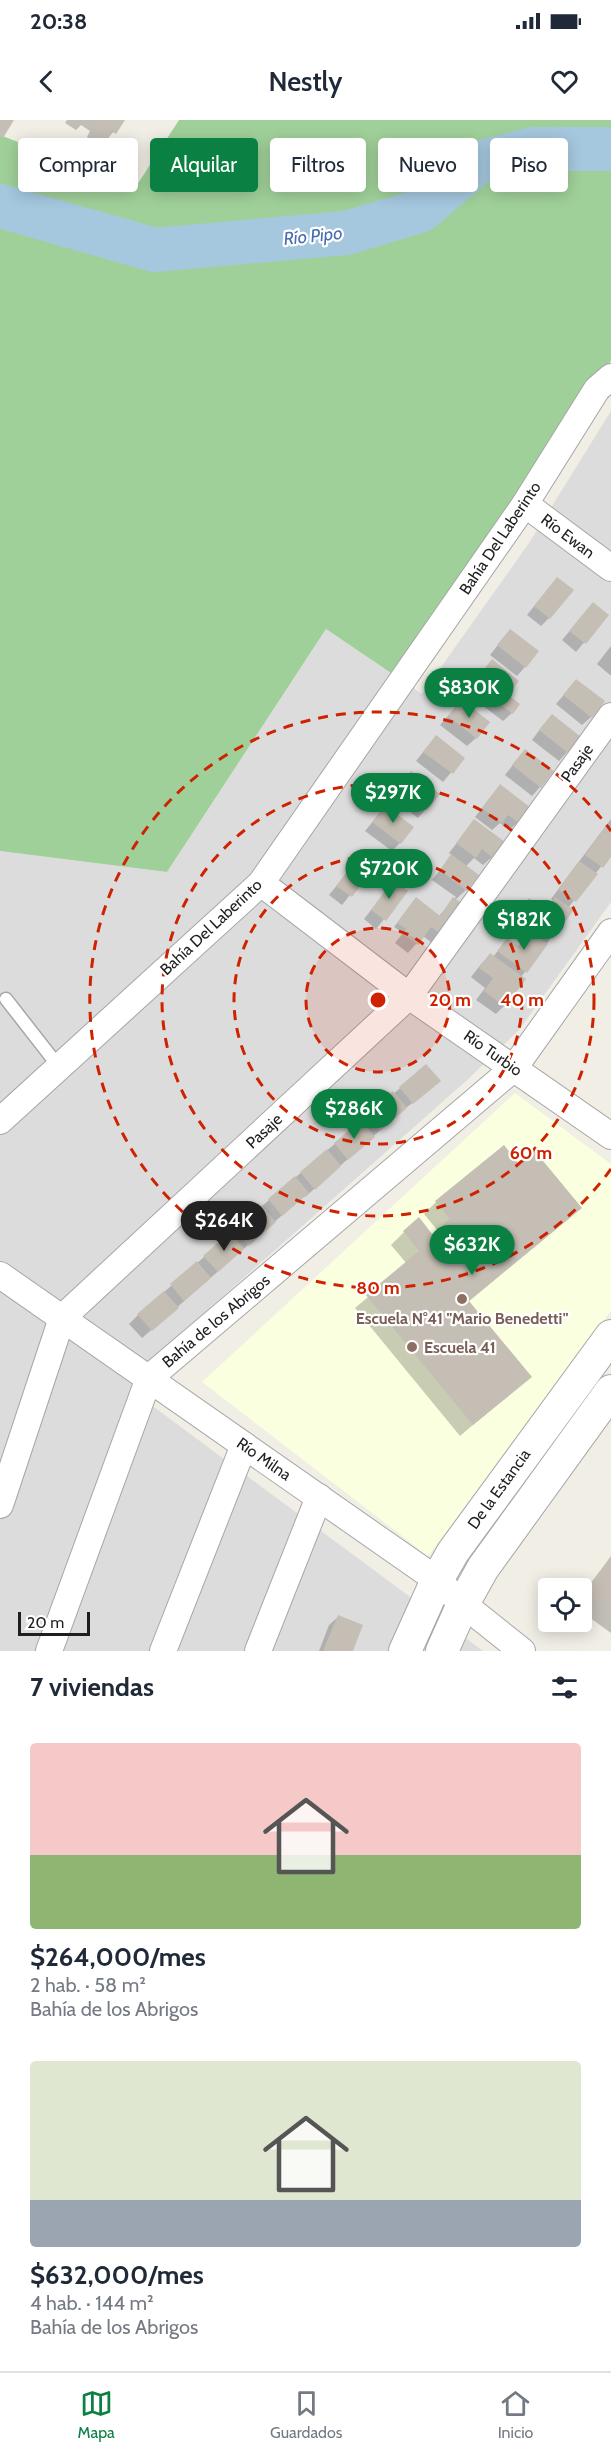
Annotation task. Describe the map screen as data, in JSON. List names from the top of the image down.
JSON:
{
  "streets": {
    "street": [
      "Río Ewan",
      "Bahía Del Laberinto",
      "Pasaje",
      "Río Turbio",
      "Bahía de los Abrigos",
      "Río Milna",
      "De la Estancia"
    ]
  },
  "crossings": [
    ["Río Ewan", "Bahía Del Laberinto"],
    ["Bahía Del Laberinto", "Río Turbio"],
    ["Pasaje", "Río Turbio"],
    ["Pasaje", "Río Milna"],
    ["Río Turbio", "Bahía de los Abrigos"],
    ["Bahía de los Abrigos", "Río Milna"],
    ["Río Milna", "De la Estancia"]
  ],
  "water": ["Río Pipo"],
  "places": ["Escuela N°41 \"Mario Benedetti\"", "Escuela 41"],
  "scale_bar": "20 m",
  "page": {
    "status": "20:38",
    "header": "Nestly",
    "chip": [
      "Comprar",
      "Alquilar",
      "Filtros",
      "Nuevo",
      "Piso"
    ],
    "price": [
      "$830K",
      "$297K",
      "$720K",
      "$182K",
      "$286K",
      "$264K",
      "$632K"
    ],
    "scale": "20 m",
    "heading": "7 viviendas",
    "list": [
      {
        "name": "$264,000/mes",
        "note": "2 hab. · 58 m² · Bahía de los Abrigos"
      },
      {
        "name": "$632,000/mes",
        "note": "4 hab. · 144 m² · Bahía de los Abrigos"
      }
    ],
    "tabs": ["Mapa", "Guardados", "Inicio"]
  },
  "rings": [
    "20 m",
    "40 m",
    "60 m",
    "80 m"
  ]
}
